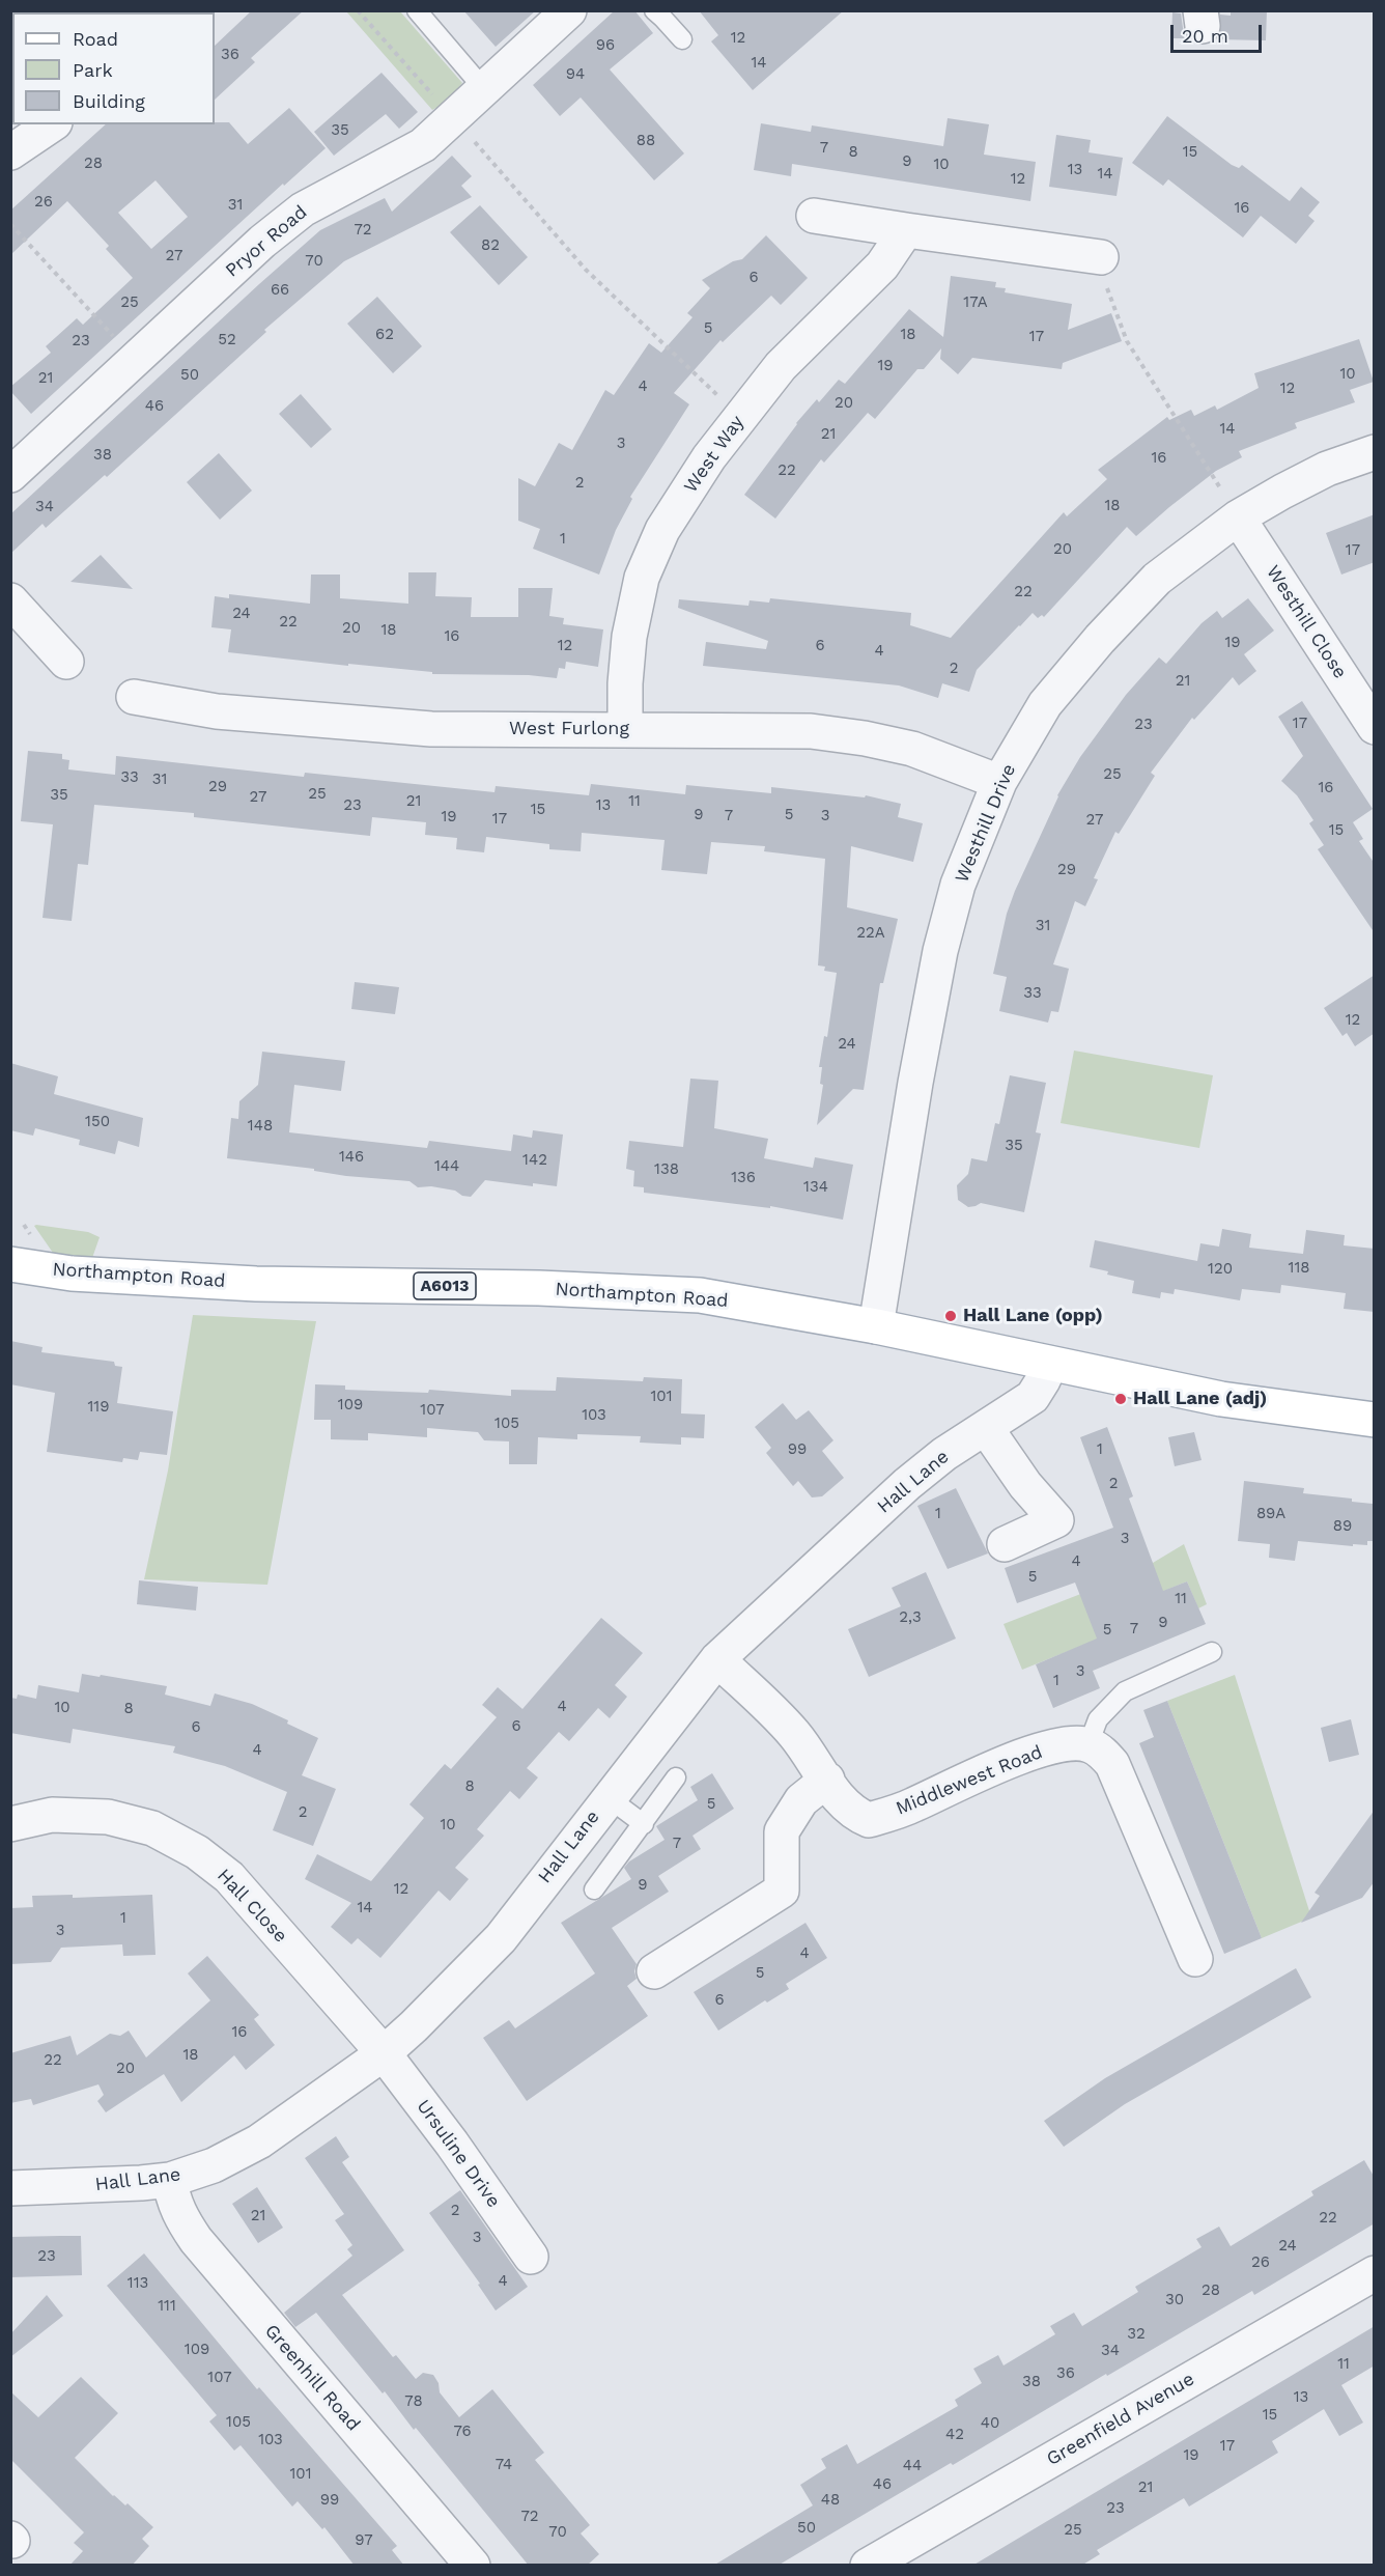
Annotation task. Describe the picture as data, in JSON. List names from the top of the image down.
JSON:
{
  "streets": {
    "main road": ["Northampton Road", "A6013"],
    "street": [
      "Pryor Road",
      "West Way",
      "Westhill Close",
      "West Furlong",
      "Westhill Drive",
      "Hall Lane",
      "Middlewest Road",
      "Hall Close",
      "Ursuline Drive",
      "Greenhill Road",
      "Greenfield Avenue"
    ]
  },
  "crossings": [
    ["West Way", "West Furlong"],
    ["Westhill Close", "Westhill Drive"],
    ["West Furlong", "Westhill Drive"],
    ["Westhill Drive", "Northampton Road"],
    ["Northampton Road", "Hall Lane"],
    ["Hall Lane", "Middlewest Road"],
    ["Hall Lane", "Hall Close"],
    ["Hall Lane", "Ursuline Drive"],
    ["Hall Lane", "Greenhill Road"],
    ["Hall Close", "Ursuline Drive"]
  ],
  "places": ["Hall Lane (opp)", "Hall Lane (adj)"],
  "house_numbers": [
    "12",
    "96",
    "36",
    "14",
    "94",
    "35",
    "88",
    "7",
    "8",
    "15",
    "9",
    "28",
    "10",
    "13",
    "14",
    "12",
    "26",
    "31",
    "16",
    "72",
    "82",
    "27",
    "70",
    "6",
    "66",
    "25",
    "17A",
    "5",
    "62",
    "18",
    "17",
    "52",
    "23",
    "19",
    "10",
    "50",
    "21",
    "4",
    "12",
    "20",
    "46",
    "14",
    "21",
    "3",
    "38",
    "16",
    "22",
    "2",
    "18",
    "34",
    "1",
    "20",
    "17",
    "22",
    "24",
    "22",
    "20",
    "18",
    "16",
    "19",
    "12",
    "6",
    "4",
    "2",
    "21",
    "17",
    "23",
    "25",
    "33",
    "31",
    "29",
    "16",
    "25",
    "35",
    "27",
    "21",
    "11",
    "23",
    "13",
    "15",
    "9",
    "5",
    "7",
    "3",
    "19",
    "17",
    "27",
    "15",
    "29",
    "31",
    "22A",
    "33",
    "12",
    "24",
    "150",
    "148",
    "35",
    "146",
    "142",
    "144",
    "138",
    "136",
    "134",
    "118",
    "120",
    "101",
    "109",
    "119",
    "107",
    "103",
    "105",
    "99",
    "1",
    "2",
    "1",
    "89A",
    "89",
    "3",
    "4",
    "5",
    "11",
    "2,3",
    "9",
    "7",
    "5",
    "3",
    "1",
    "4",
    "10",
    "8",
    "6",
    "6",
    "4",
    "8",
    "5",
    "2",
    "10",
    "7",
    "9",
    "12",
    "14",
    "1",
    "3",
    "4",
    "5",
    "6",
    "16",
    "18",
    "22",
    "20",
    "2",
    "21",
    "22",
    "3",
    "24",
    "23",
    "26",
    "4",
    "113",
    "28",
    "30",
    "111",
    "32",
    "109",
    "34",
    "11",
    "36",
    "107",
    "38",
    "13",
    "78",
    "15",
    "105",
    "40",
    "76",
    "42",
    "103",
    "17",
    "19",
    "74",
    "44",
    "101",
    "46",
    "21",
    "99",
    "48",
    "23",
    "72",
    "50",
    "25",
    "70",
    "97"
  ],
  "legend": ["Road", "Park", "Building"],
  "scale_bar": "20 m"
}
